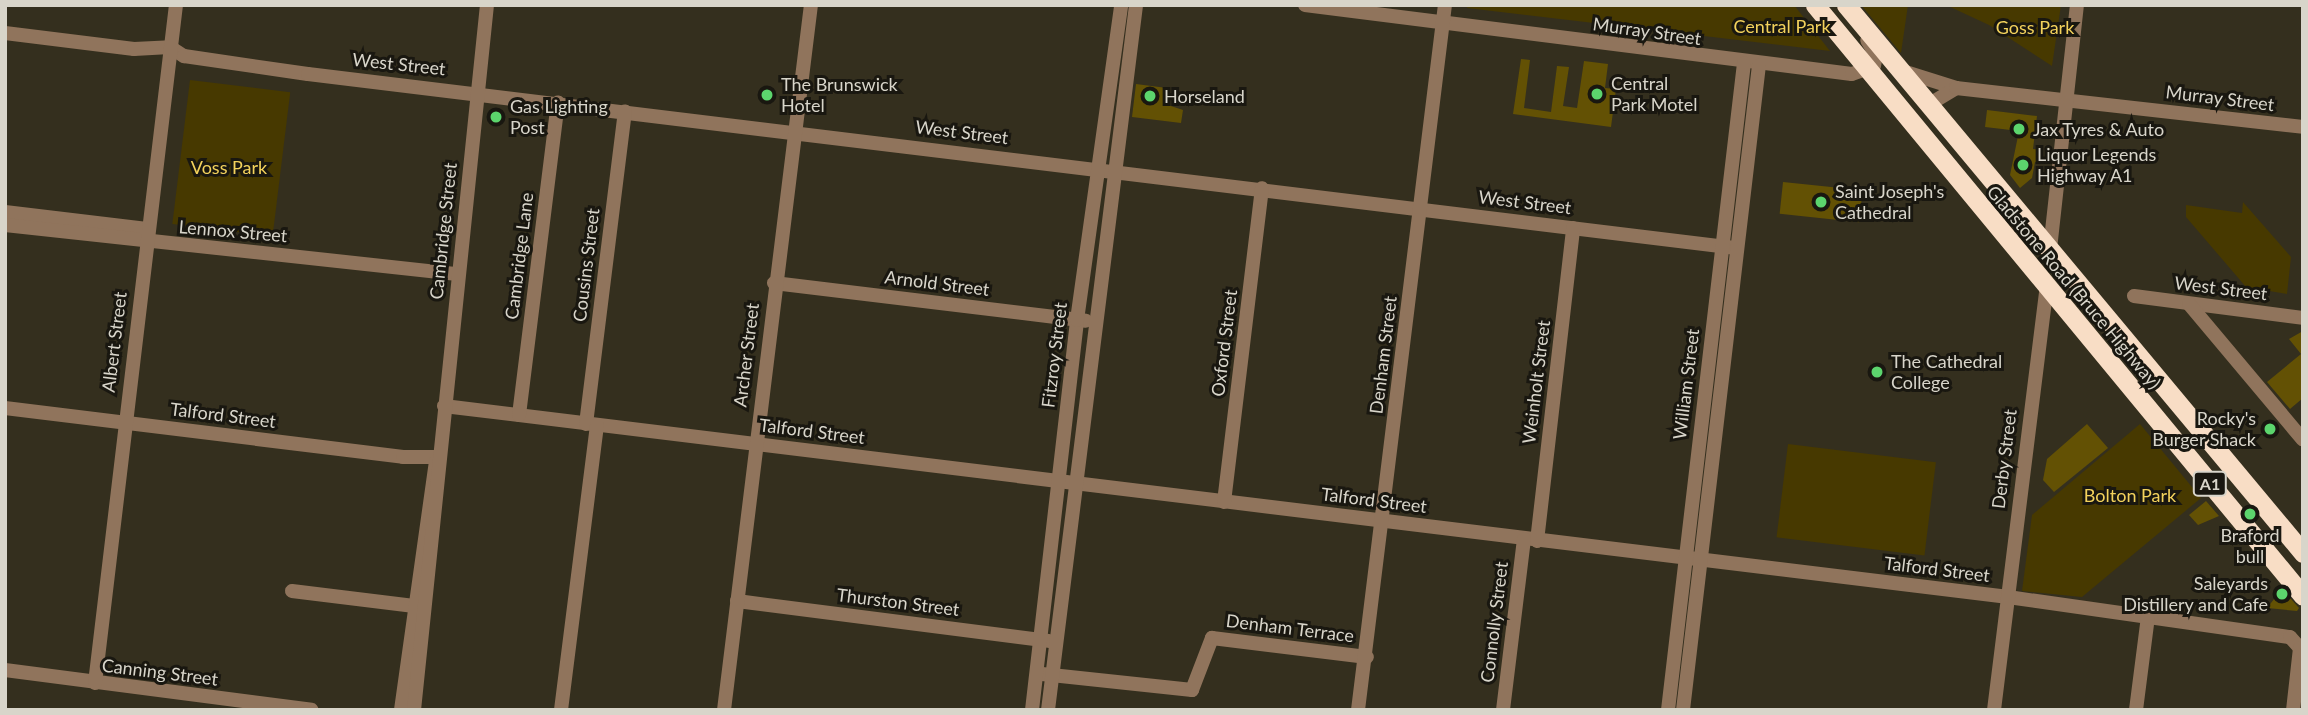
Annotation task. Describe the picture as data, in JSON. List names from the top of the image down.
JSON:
{
  "streets": {
    "highway": ["Gladstone Road (Bruce Highway)", "Derby Street", "A1"],
    "street": [
      "Murray Street",
      "West Street",
      "Lennox Street",
      "Cambridge Street",
      "Cambridge Lane",
      "Cousins Street",
      "Arnold Street",
      "Albert Street",
      "Oxford Street",
      "Archer Street",
      "Fitzroy Street",
      "Denham Street",
      "Weinholt Street",
      "Talford Street",
      "Thurston Street",
      "Connolly Street",
      "Denham Terrace",
      "Canning Street"
    ]
  },
  "crossings": [
    ["Murray Street", "Gladstone Road (Bruce Highway)"],
    ["Murray Street", "Denham Street"],
    ["Murray Street", "Derby Street"],
    ["West Street", "Cambridge Street"],
    ["West Street", "Cambridge Lane"],
    ["West Street", "Cousins Street"],
    ["West Street", "Albert Street"],
    ["West Street", "Oxford Street"],
    ["West Street", "Archer Street"],
    ["West Street", "Fitzroy Street"],
    ["West Street", "Denham Street"],
    ["West Street", "Weinholt Street"],
    ["Lennox Street", "Cambridge Street"],
    ["Lennox Street", "Albert Street"],
    ["Cambridge Street", "Talford Street"],
    ["Cambridge Lane", "Talford Street"],
    ["Cousins Street", "Talford Street"],
    ["Arnold Street", "Archer Street"],
    ["Arnold Street", "Fitzroy Street"],
    ["Gladstone Road (Bruce Highway)", "Derby Street"],
    ["Albert Street", "Talford Street"],
    ["Albert Street", "Canning Street"],
    ["Oxford Street", "Talford Street"],
    ["Archer Street", "Talford Street"],
    ["Archer Street", "Thurston Street"],
    ["Fitzroy Street", "Talford Street"],
    ["Fitzroy Street", "Thurston Street"],
    ["Fitzroy Street", "Denham Terrace"],
    ["Denham Street", "Talford Street"],
    ["Denham Street", "Denham Terrace"],
    ["Weinholt Street", "Talford Street"],
    ["Weinholt Street", "Connolly Street"],
    ["Talford Street", "Derby Street"],
    ["Talford Street", "Connolly Street"]
  ],
  "parks": [
    "Central Park",
    "Goss Park",
    "Voss Park",
    "Bolton Park"
  ],
  "places": [
    "Central Park Motel",
    "The Brunswick Hotel",
    "Horseland",
    "Gas Lighting Post",
    "Jax Tyres & Auto",
    "Liquor Legends Highway A1",
    "Saint Joseph's Cathedral",
    "The Cathedral College",
    "Rocky's Burger Shack",
    "Braford bull",
    "Saleyards Distillery and Cafe"
  ]
}
